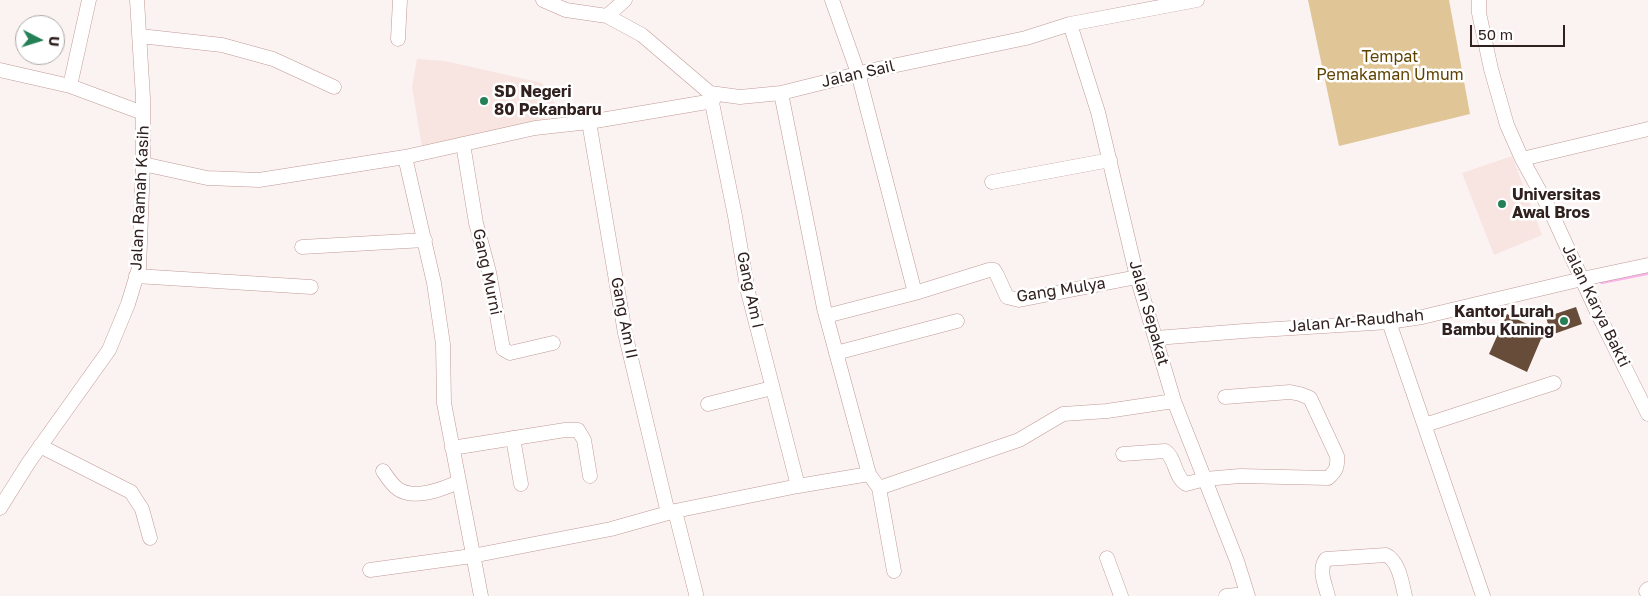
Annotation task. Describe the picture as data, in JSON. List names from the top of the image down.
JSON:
{
  "streets": {
    "street": [
      "Jalan Sail",
      "Jalan Ramah Kasih",
      "Gang Murni",
      "Gang Am I",
      "Gang Mulya",
      "Jalan Karya Bakti",
      "Jalan Sepakat",
      "Gang Am II",
      "Jalan Ar-Raudhah"
    ]
  },
  "crossings": [
    ["Jalan Sail", "Jalan Ramah Kasih"],
    ["Jalan Sail", "Gang Murni"],
    ["Jalan Sail", "Gang Am I"],
    ["Jalan Sail", "Jalan Sepakat"],
    ["Jalan Sail", "Gang Am II"],
    ["Gang Mulya", "Jalan Sepakat"],
    ["Jalan Karya Bakti", "Jalan Ar-Raudhah"],
    ["Jalan Sepakat", "Jalan Ar-Raudhah"]
  ],
  "parks": ["Tempat Pemakaman Umum"],
  "places": ["SD Negeri 80 Pekanbaru", "Universitas Awal Bros", "Kantor Lurah Bambu Kuning"],
  "scale_bar": "50 m",
  "north": "right"
}
